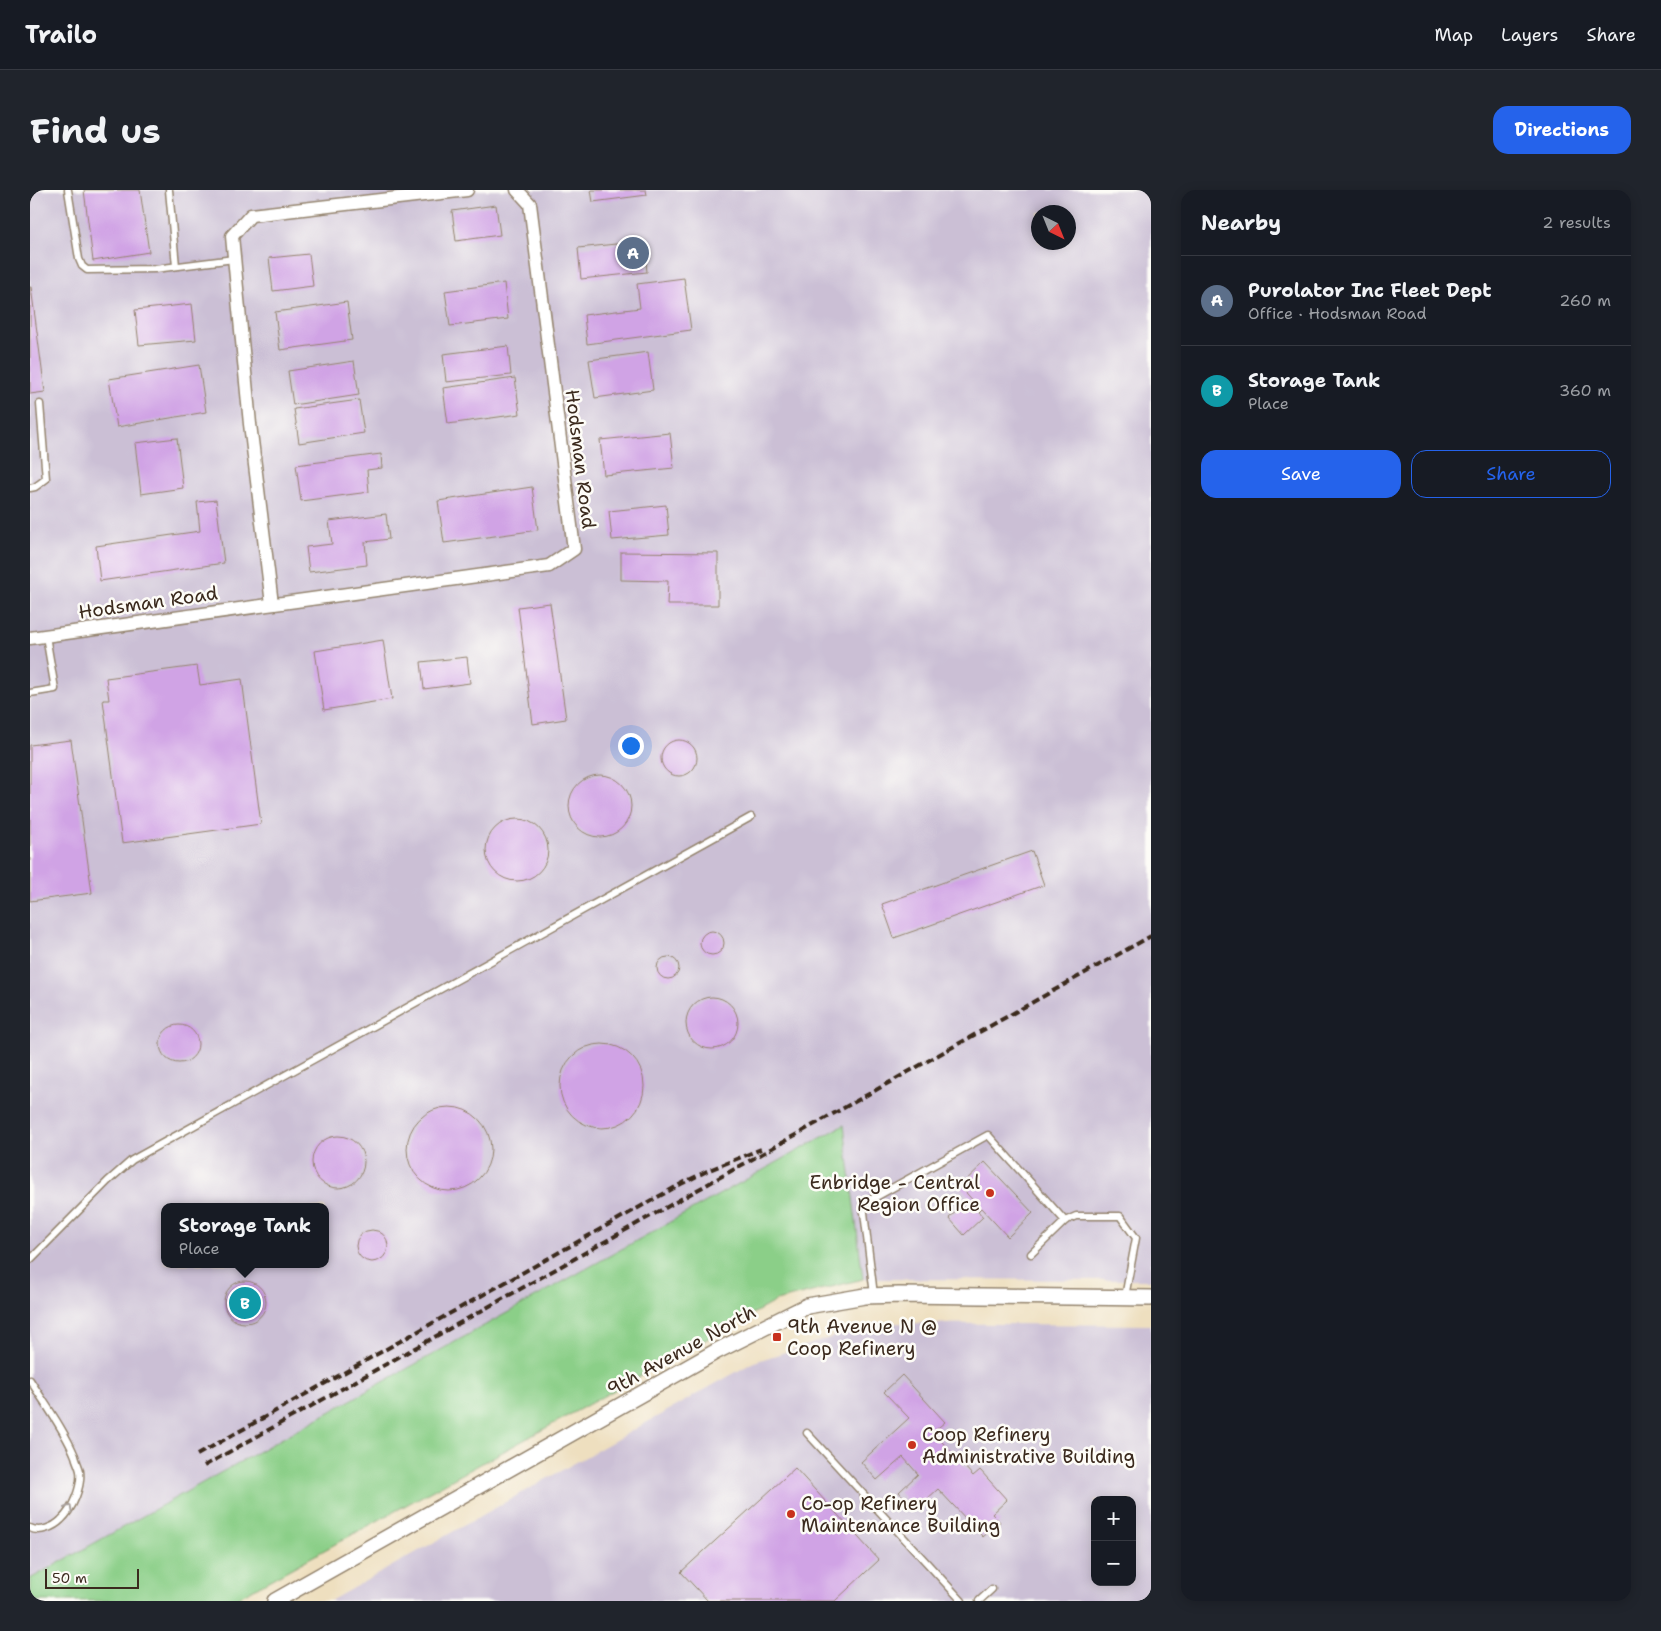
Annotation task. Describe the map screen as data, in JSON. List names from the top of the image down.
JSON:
{
  "streets": {
    "street": ["Hodsman Road", "9th Avenue North"]
  },
  "places": {
    "other": ["Enbridge - Central Region Office", "Coop Refinery Administrative Building", "Co-op Refinery Maintenance Building"],
    "transit": ["9th Avenue N @ Coop Refinery"]
  },
  "scale_bar": "50 m",
  "north": "bottom right",
  "page": {
    "header": "Trailo",
    "nav": ["Map", "Layers", "Share"],
    "buttons": [
      "Directions",
      ["Save", "Share"]
    ],
    "title": "Find us",
    "heading": ["Nearby", "2 results"],
    "pins": ["A", "B"],
    "list": [
      {
        "mark": "A",
        "name": "Purolator Inc Fleet Dept",
        "note": "Office · Hodsman Road",
        "value": "260 m"
      },
      {
        "mark": "B",
        "name": "Storage Tank",
        "note": "Place",
        "value": "360 m"
      }
    ],
    "popup": ["Storage Tank", "Place"],
    "map_buttons": ["+", "−"],
    "scale": "50 m"
  }
}
